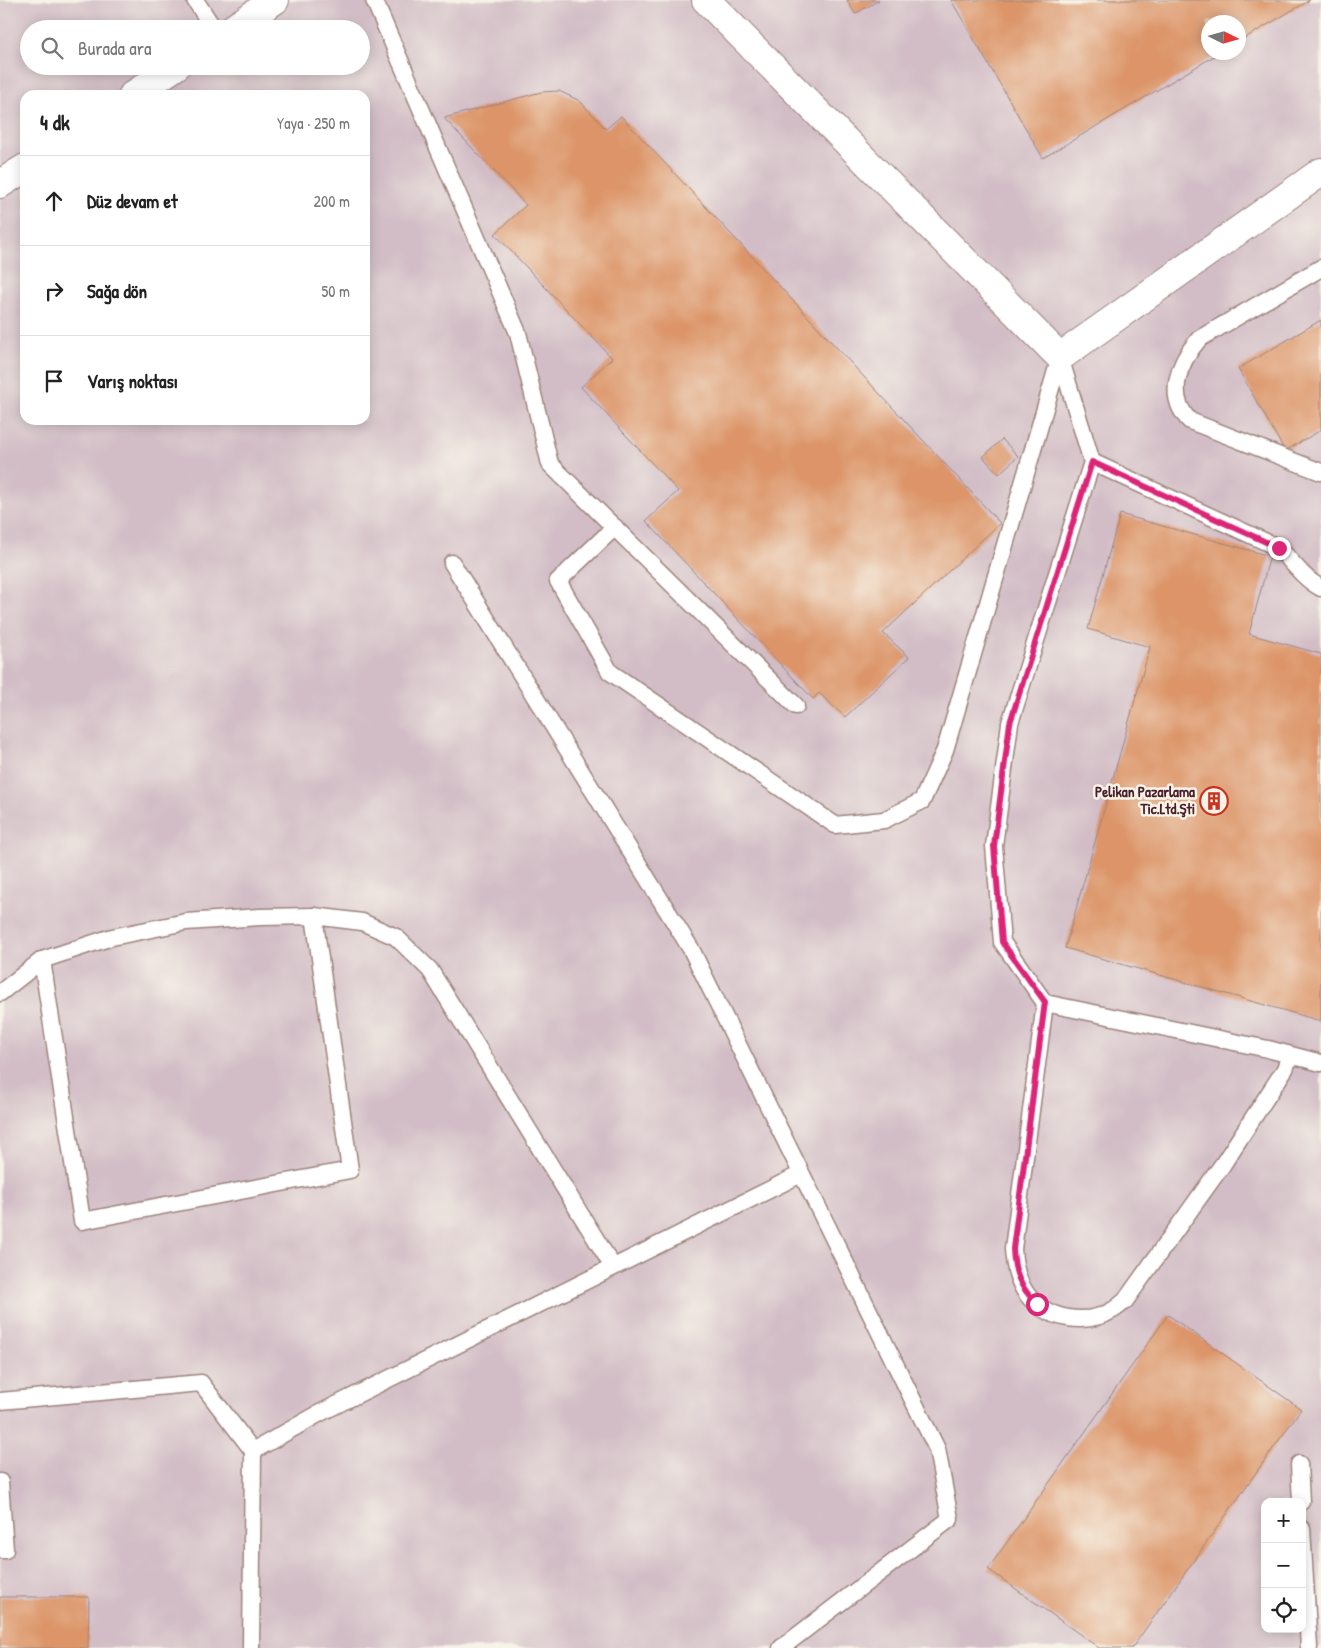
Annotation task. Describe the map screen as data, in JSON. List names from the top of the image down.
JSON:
{
  "places": {
    "building": ["Pelikan Pazarlama Tic.Ltd.Şti"]
  },
  "north": "right",
  "page": {
    "search": "Burada ara",
    "heading": ["4 dk", "Yaya · 250 m"],
    "list": [
      ["Düz devam et", "200 m"],
      ["Sağa dön", "50 m"],
      "Varış noktası"
    ],
    "map_buttons": ["+", "−"]
  }
}
